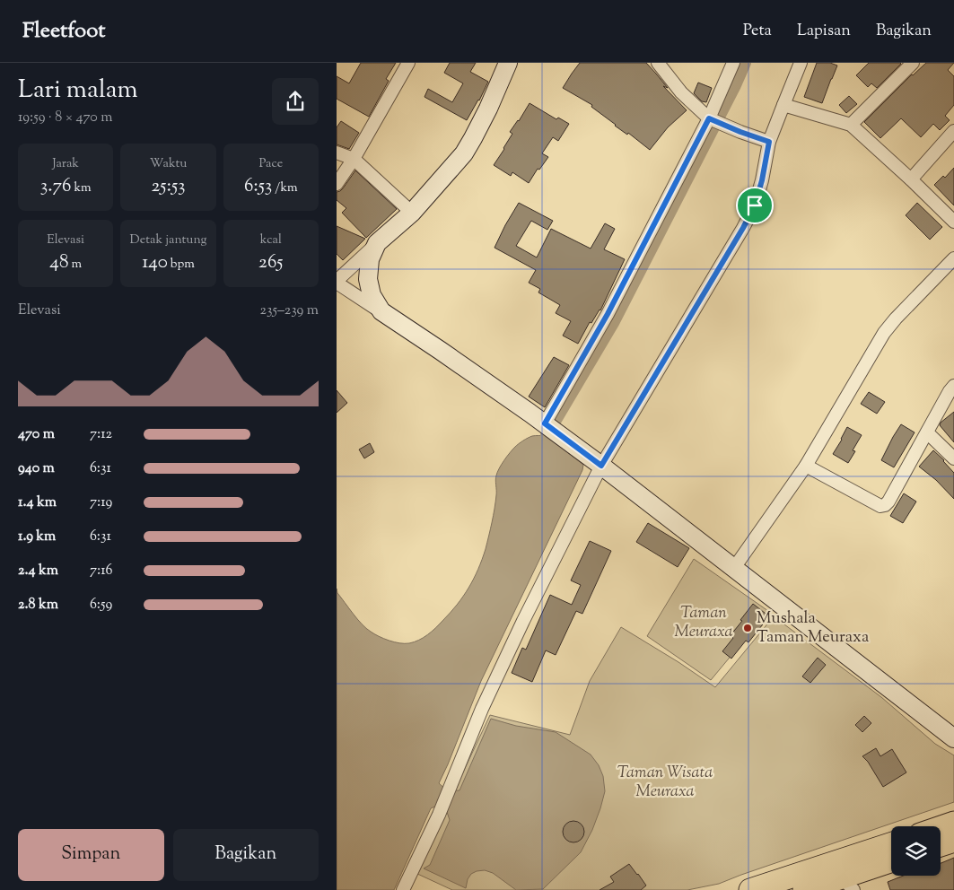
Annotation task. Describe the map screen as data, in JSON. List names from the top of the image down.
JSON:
{
  "parks": ["Taman Meuraxa", "Taman Wisata Meuraxa"],
  "places": ["Mushala Taman Meuraxa"],
  "page": {
    "header": "Fleetfoot",
    "nav": ["Peta", "Lapisan", "Bagikan"],
    "heading": ["Lari malam", "19:59 · 8 × 470 m"],
    "stats": [
      ["Jarak", "3.76 km"],
      ["Waktu", "25:53"],
      ["Pace", "6:53 /km"],
      ["Elevasi", "48 m"],
      ["Detak jantung", "140 bpm"],
      ["kcal", "265"]
    ],
    "chart": ["Elevasi", "235–239 m"],
    "list": [
      {
        "name": "470 m",
        "note": "7:12"
      },
      {
        "name": "940 m",
        "note": "6:31"
      },
      {
        "name": "1.4 km",
        "note": "7:19"
      },
      {
        "name": "1.9 km",
        "note": "6:31"
      },
      {
        "name": "2.4 km",
        "note": "7:16"
      },
      {
        "name": "2.8 km",
        "note": "6:59"
      }
    ],
    "buttons": ["Simpan", "Bagikan"]
  }
}
